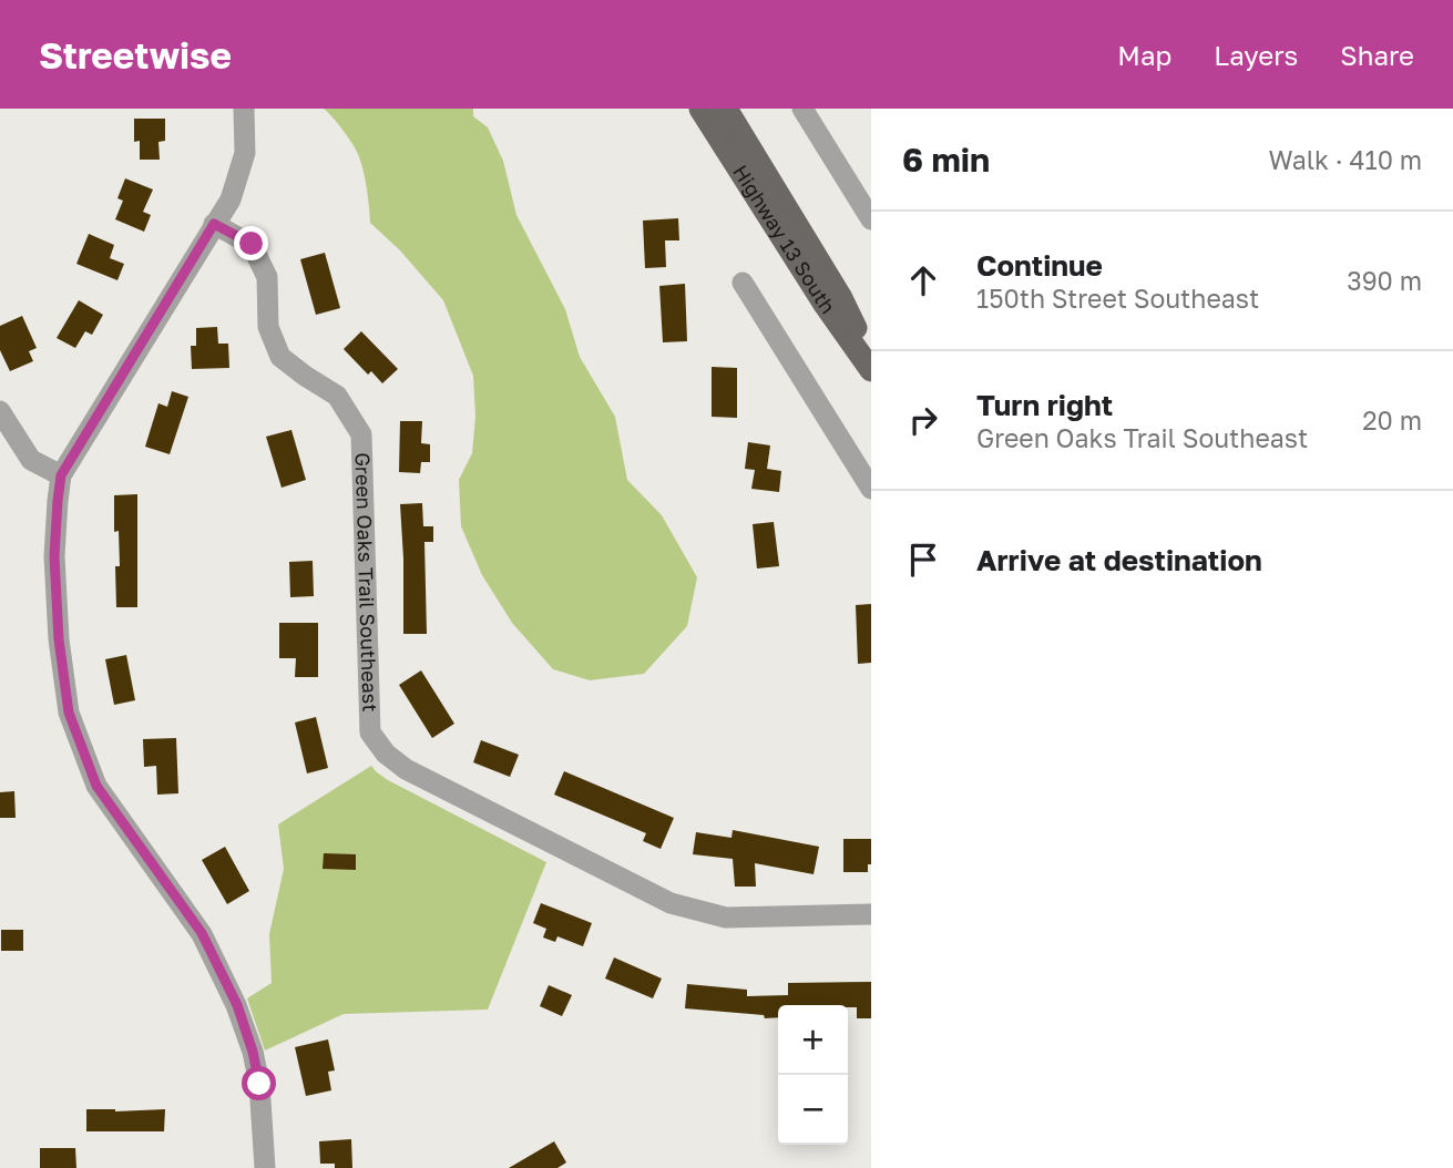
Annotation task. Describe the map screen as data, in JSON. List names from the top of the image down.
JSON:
{
  "streets": {
    "main road": ["Highway 13 South"],
    "street": ["Green Oaks Trail Southeast"]
  },
  "page": {
    "header": "Streetwise",
    "nav": ["Map", "Layers", "Share"],
    "heading": ["6 min", "Walk · 410 m"],
    "list": [
      ["Continue", "150th Street Southeast", "390 m"],
      ["Turn right", "Green Oaks Trail Southeast", "20 m"],
      "Arrive at destination"
    ],
    "map_buttons": ["+", "−"]
  }
}
